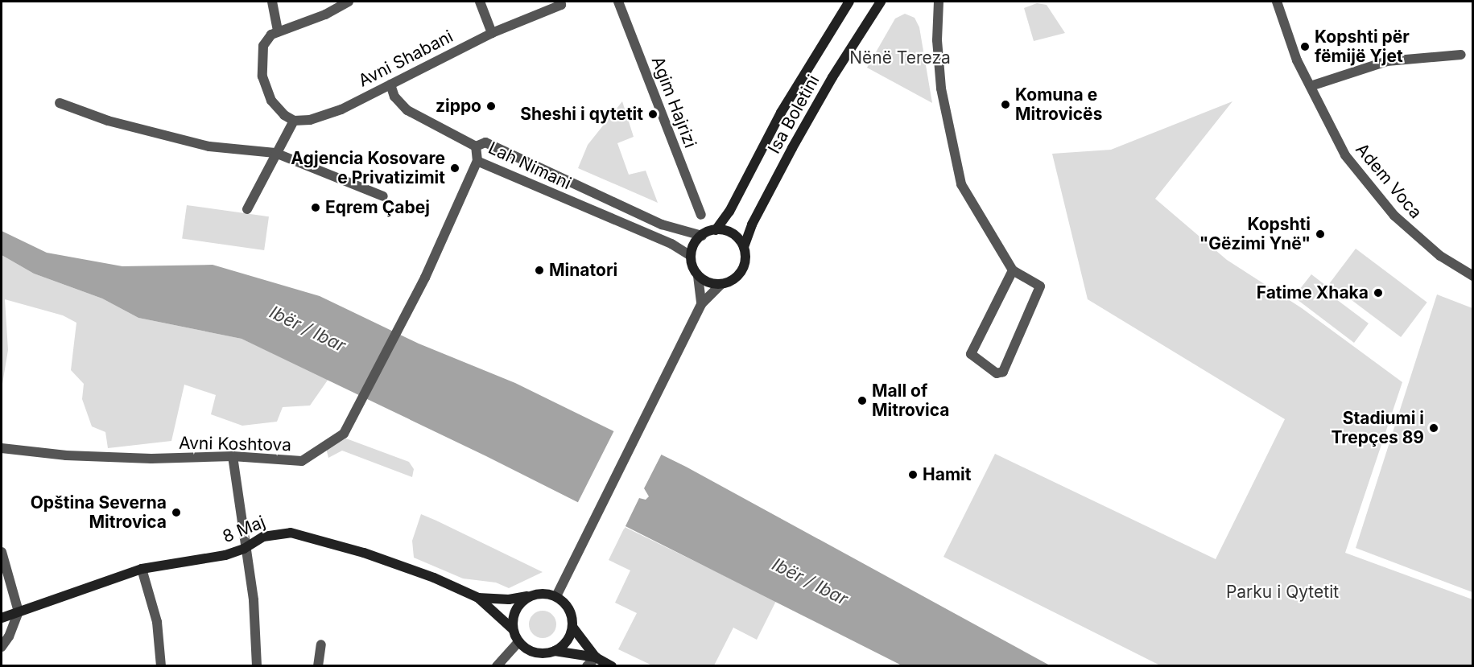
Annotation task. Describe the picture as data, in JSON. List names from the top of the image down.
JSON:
{
  "streets": {
    "main road": ["Isa Boletini", "8 Maj"],
    "street": [
      "Avni Shabani",
      "Agim Hajrizi",
      "Lah Nimani",
      "Adem Voca",
      "Avni Koshtova"
    ]
  },
  "crossings": [
    ["Isa Boletini", "Lah Nimani"],
    ["Lah Nimani", "Avni Koshtova"]
  ],
  "water": ["Ibër / Ibar"],
  "parks": ["Nënë Tereza", "Parku i Qytetit"],
  "places": [
    "Kopshti për fëmijë Yjet",
    "Komuna e Mitrovicës",
    "zippo",
    "Sheshi i qytetit",
    "Agjencia Kosovare e Privatizimit",
    "Eqrem Çabej",
    "Kopshti \"Gëzimi Ynë\"",
    "Minatori",
    "Fatime Xhaka",
    "Mall of Mitrovica",
    "Stadiumi i Trepçes 89",
    "Hamit",
    "Opština Severna Mitrovica"
  ]
}
